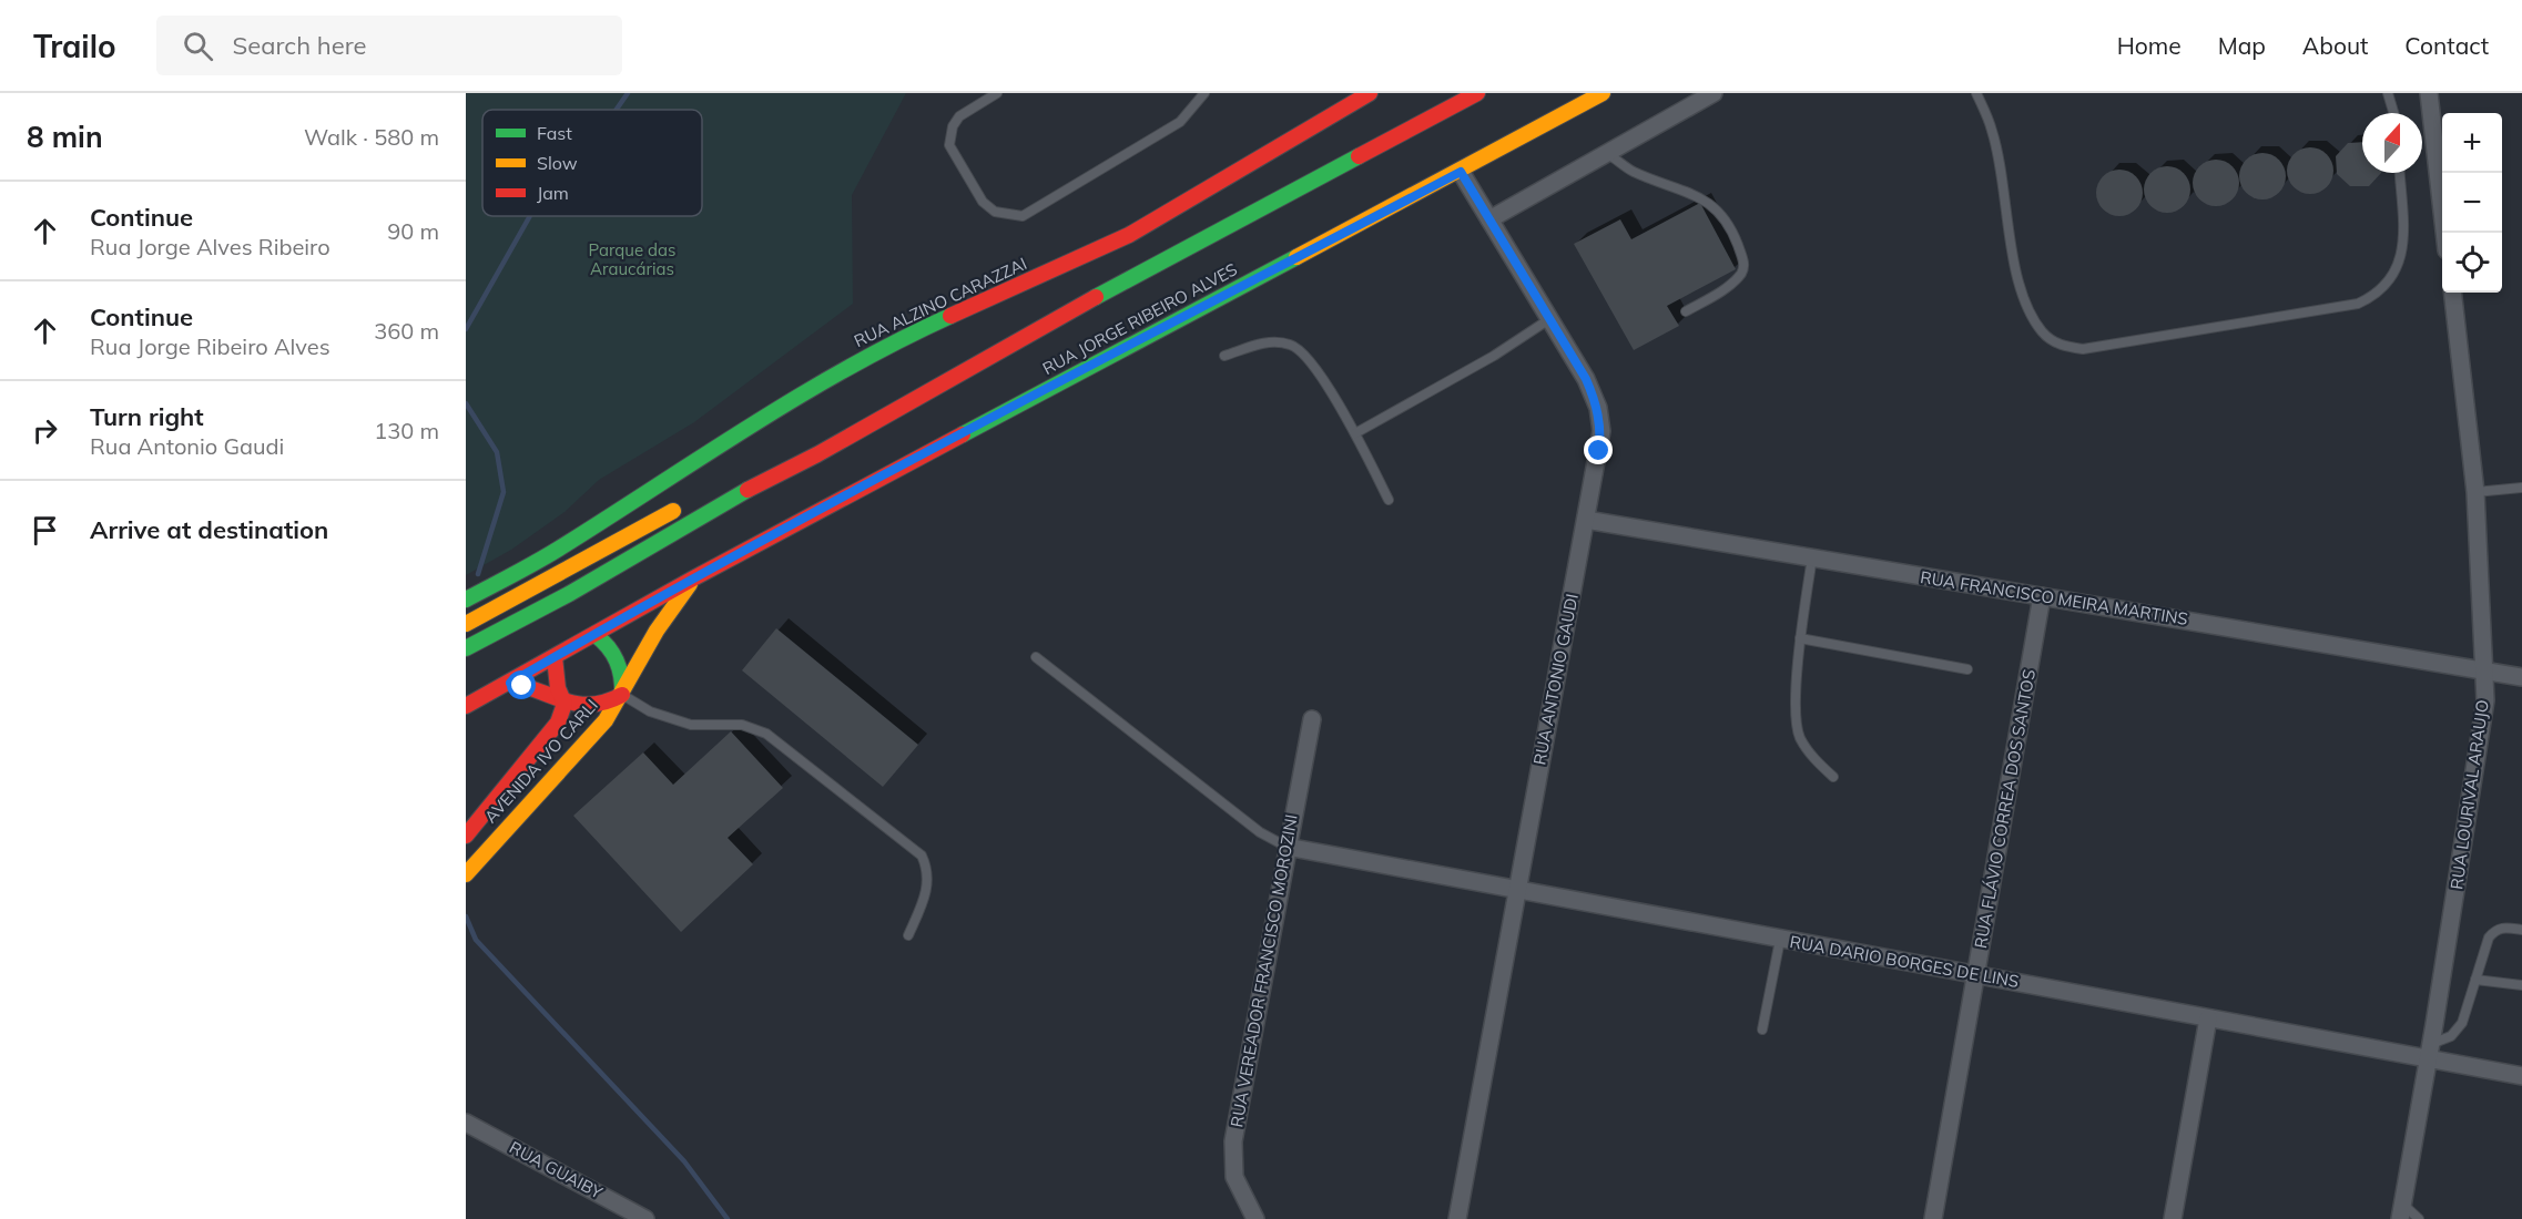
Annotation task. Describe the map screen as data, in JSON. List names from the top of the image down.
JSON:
{
  "streets": {
    "main road": ["RUA ALZINO CARAZZAI", "RUA JORGE RIBEIRO ALVES", "AVENIDA IVO CARLI"],
    "street": [
      "RUA FRANCISCO MEIRA MARTINS",
      "RUA ANTONIO GAUDI",
      "RUA LOURIVAL ARAUJO",
      "RUA FLÁVIO CORREA DOS SANTOS",
      "RUA DARIO BORGES DE LINS",
      "RUA VEREADOR FRANCISCO MOROZINI",
      "RUA GUAIBY"
    ]
  },
  "crossings": [
    ["RUA JORGE RIBEIRO ALVES", "RUA ANTONIO GAUDI"],
    ["RUA JORGE RIBEIRO ALVES", "AVENIDA IVO CARLI"],
    ["RUA FRANCISCO MEIRA MARTINS", "RUA ANTONIO GAUDI"],
    ["RUA FRANCISCO MEIRA MARTINS", "RUA LOURIVAL ARAUJO"],
    ["RUA FRANCISCO MEIRA MARTINS", "RUA FLÁVIO CORREA DOS SANTOS"],
    ["RUA ANTONIO GAUDI", "RUA DARIO BORGES DE LINS"],
    ["RUA LOURIVAL ARAUJO", "RUA DARIO BORGES DE LINS"],
    ["RUA FLÁVIO CORREA DOS SANTOS", "RUA DARIO BORGES DE LINS"],
    ["RUA DARIO BORGES DE LINS", "RUA VEREADOR FRANCISCO MOROZINI"]
  ],
  "parks": ["Parque das Araucárias"],
  "legend": ["Fast", "Slow", "Jam"],
  "north": "top",
  "page": {
    "header": "Trailo",
    "search": "Search here",
    "nav": [
      "Home",
      "Map",
      "About",
      "Contact"
    ],
    "heading": ["8 min", "Walk · 580 m"],
    "map_buttons": ["+", "−"],
    "list": [
      ["Continue", "Rua Jorge Alves Ribeiro", "90 m"],
      ["Continue", "Rua Jorge Ribeiro Alves", "360 m"],
      ["Turn right", "Rua Antonio Gaudi", "130 m"],
      "Arrive at destination"
    ]
  }
}
